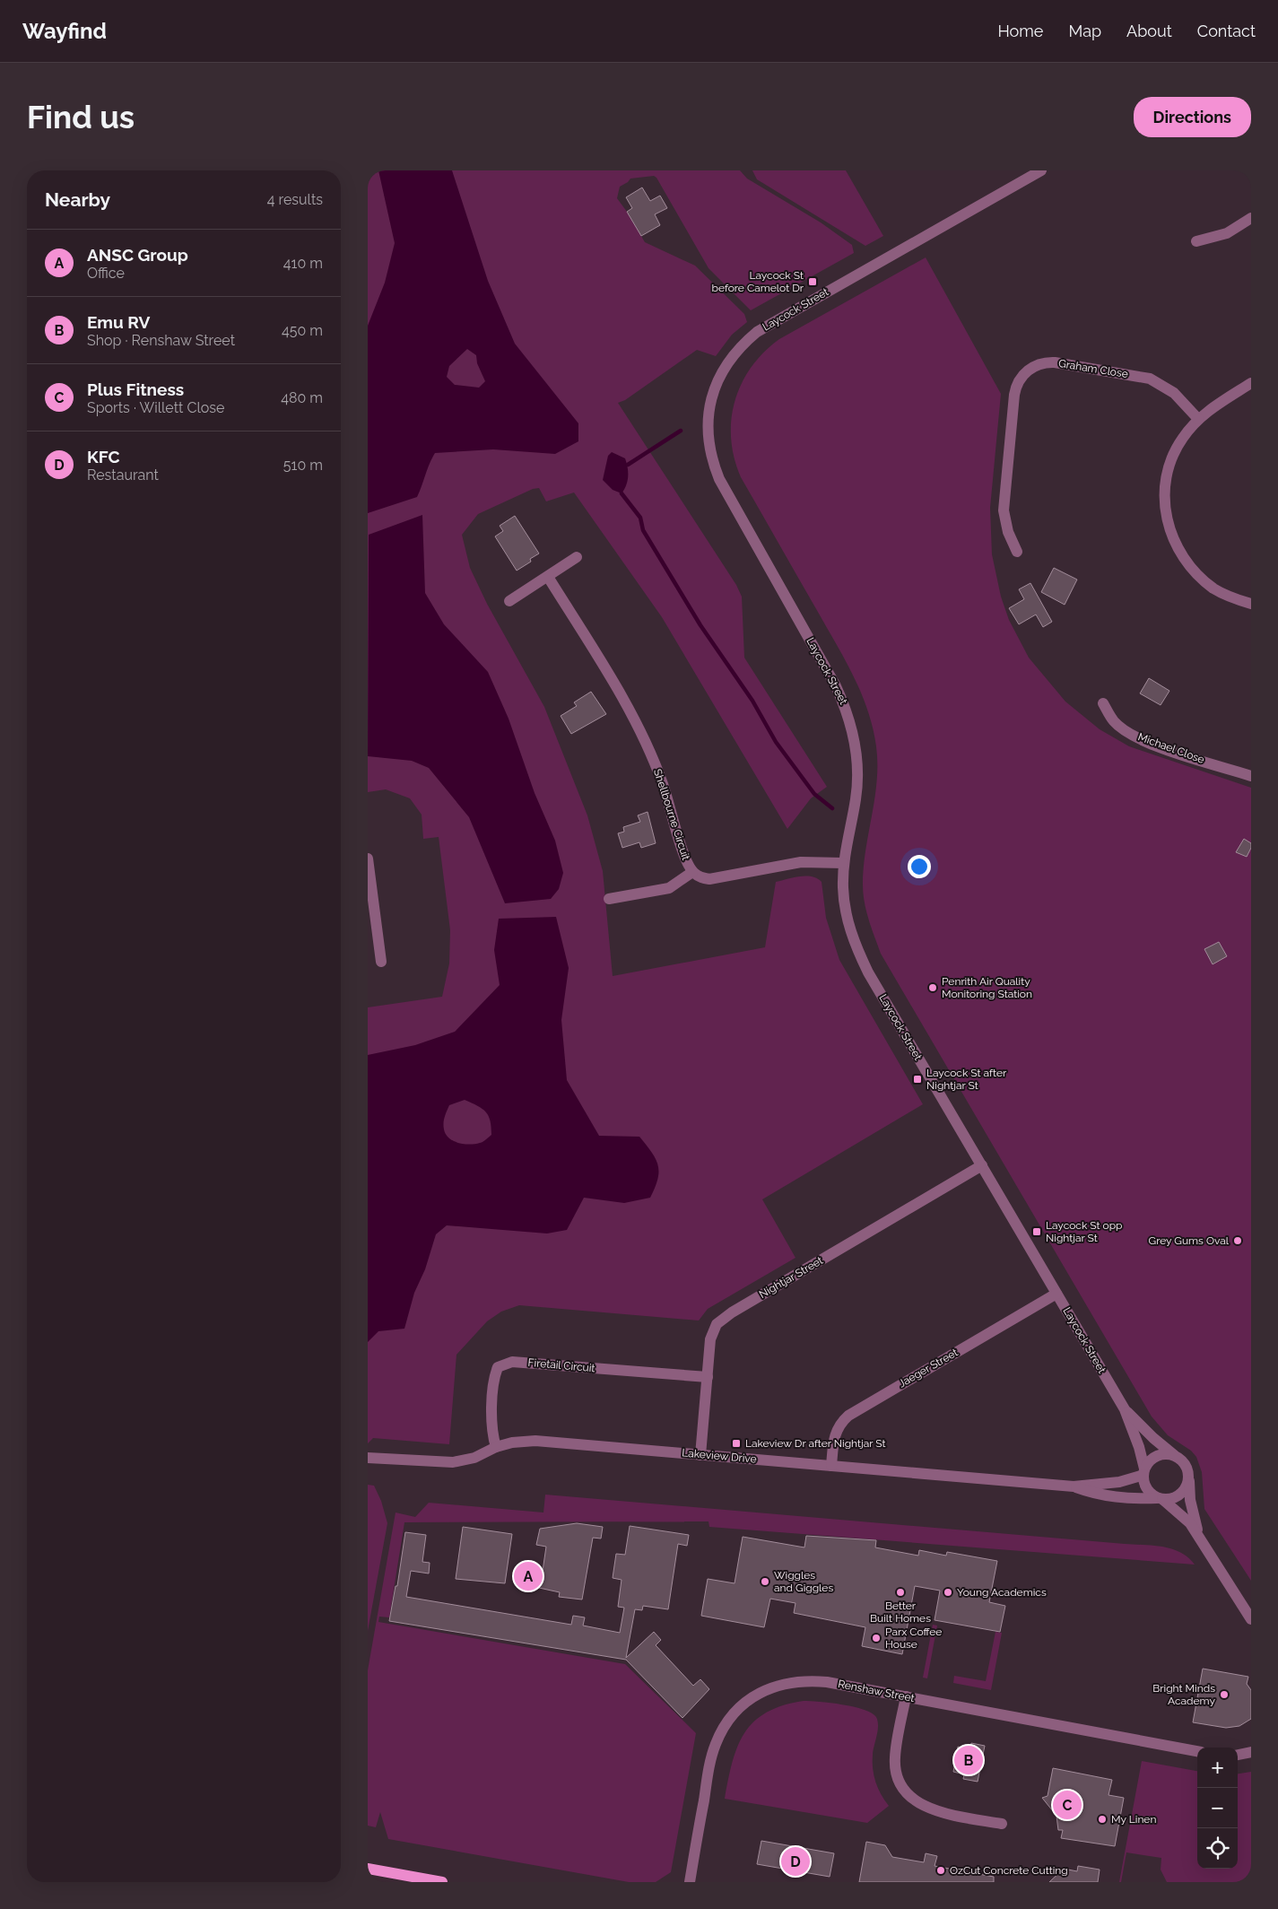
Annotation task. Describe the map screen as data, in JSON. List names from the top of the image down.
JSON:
{
  "streets": {
    "street": [
      "Laycock Street",
      "Graham Close",
      "Michael Close",
      "Shellbourne Circuit",
      "Nightjar Street",
      "Firetail Circuit",
      "Jaeger Street",
      "Lakeview Drive",
      "Renshaw Street"
    ]
  },
  "crossings": [
    ["Laycock Street", "Shellbourne Circuit"],
    ["Laycock Street", "Nightjar Street"],
    ["Laycock Street", "Jaeger Street"],
    ["Laycock Street", "Lakeview Drive"],
    ["Nightjar Street", "Firetail Circuit"],
    ["Nightjar Street", "Lakeview Drive"],
    ["Firetail Circuit", "Lakeview Drive"],
    ["Jaeger Street", "Lakeview Drive"]
  ],
  "places": {
    "transit": [
      "Laycock St before Camelot Dr",
      "Laycock St after Nightjar St",
      "Laycock St opp Nightjar St",
      "Lakeview Dr after Nightjar St"
    ],
    "other": [
      "Penrith Air Quality Monitoring Station",
      "Grey Gums Oval",
      "Wiggles and Giggles",
      "Better Built Homes",
      "Young Academics",
      "Parx Coffee House",
      "Bright Minds Academy",
      "My Linen",
      "OzCut Concrete Cutting"
    ]
  },
  "page": {
    "header": "Wayfind",
    "nav": [
      "Home",
      "Map",
      "About",
      "Contact"
    ],
    "buttons": "Directions",
    "title": "Find us",
    "heading": ["Nearby", "4 results"],
    "list": [
      {
        "mark": "A",
        "name": "ANSC Group",
        "note": "Office",
        "value": "410 m"
      },
      {
        "mark": "B",
        "name": "Emu RV",
        "note": "Shop · Renshaw Street",
        "value": "450 m"
      },
      {
        "mark": "C",
        "name": "Plus Fitness",
        "note": "Sports · Willett Close",
        "value": "480 m"
      },
      {
        "mark": "D",
        "name": "KFC",
        "note": "Restaurant",
        "value": "510 m"
      }
    ],
    "pins": [
      "A",
      "B",
      "C",
      "D"
    ],
    "map_buttons": ["+", "−"]
  }
}
